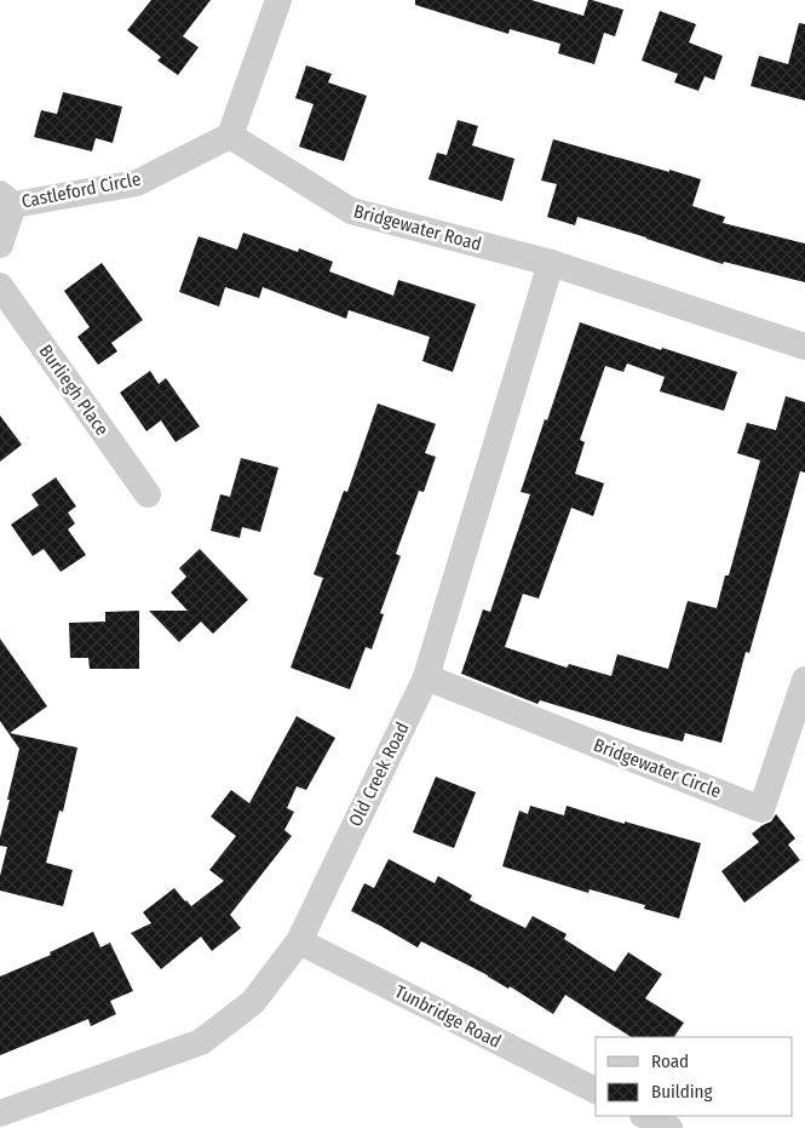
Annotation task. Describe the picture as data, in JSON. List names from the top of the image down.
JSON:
{
  "streets": {
    "street": [
      "Castleford Circle",
      "Bridgewater Road",
      "Burliegh Place",
      "Bridgewater Circle",
      "Old Creek Road",
      "Tunbridge Road"
    ]
  },
  "crossings": [
    ["Castleford Circle", "Bridgewater Road"],
    ["Bridgewater Road", "Old Creek Road"],
    ["Bridgewater Circle", "Old Creek Road"],
    ["Old Creek Road", "Tunbridge Road"]
  ],
  "legend": ["Road", "Building"]
}
